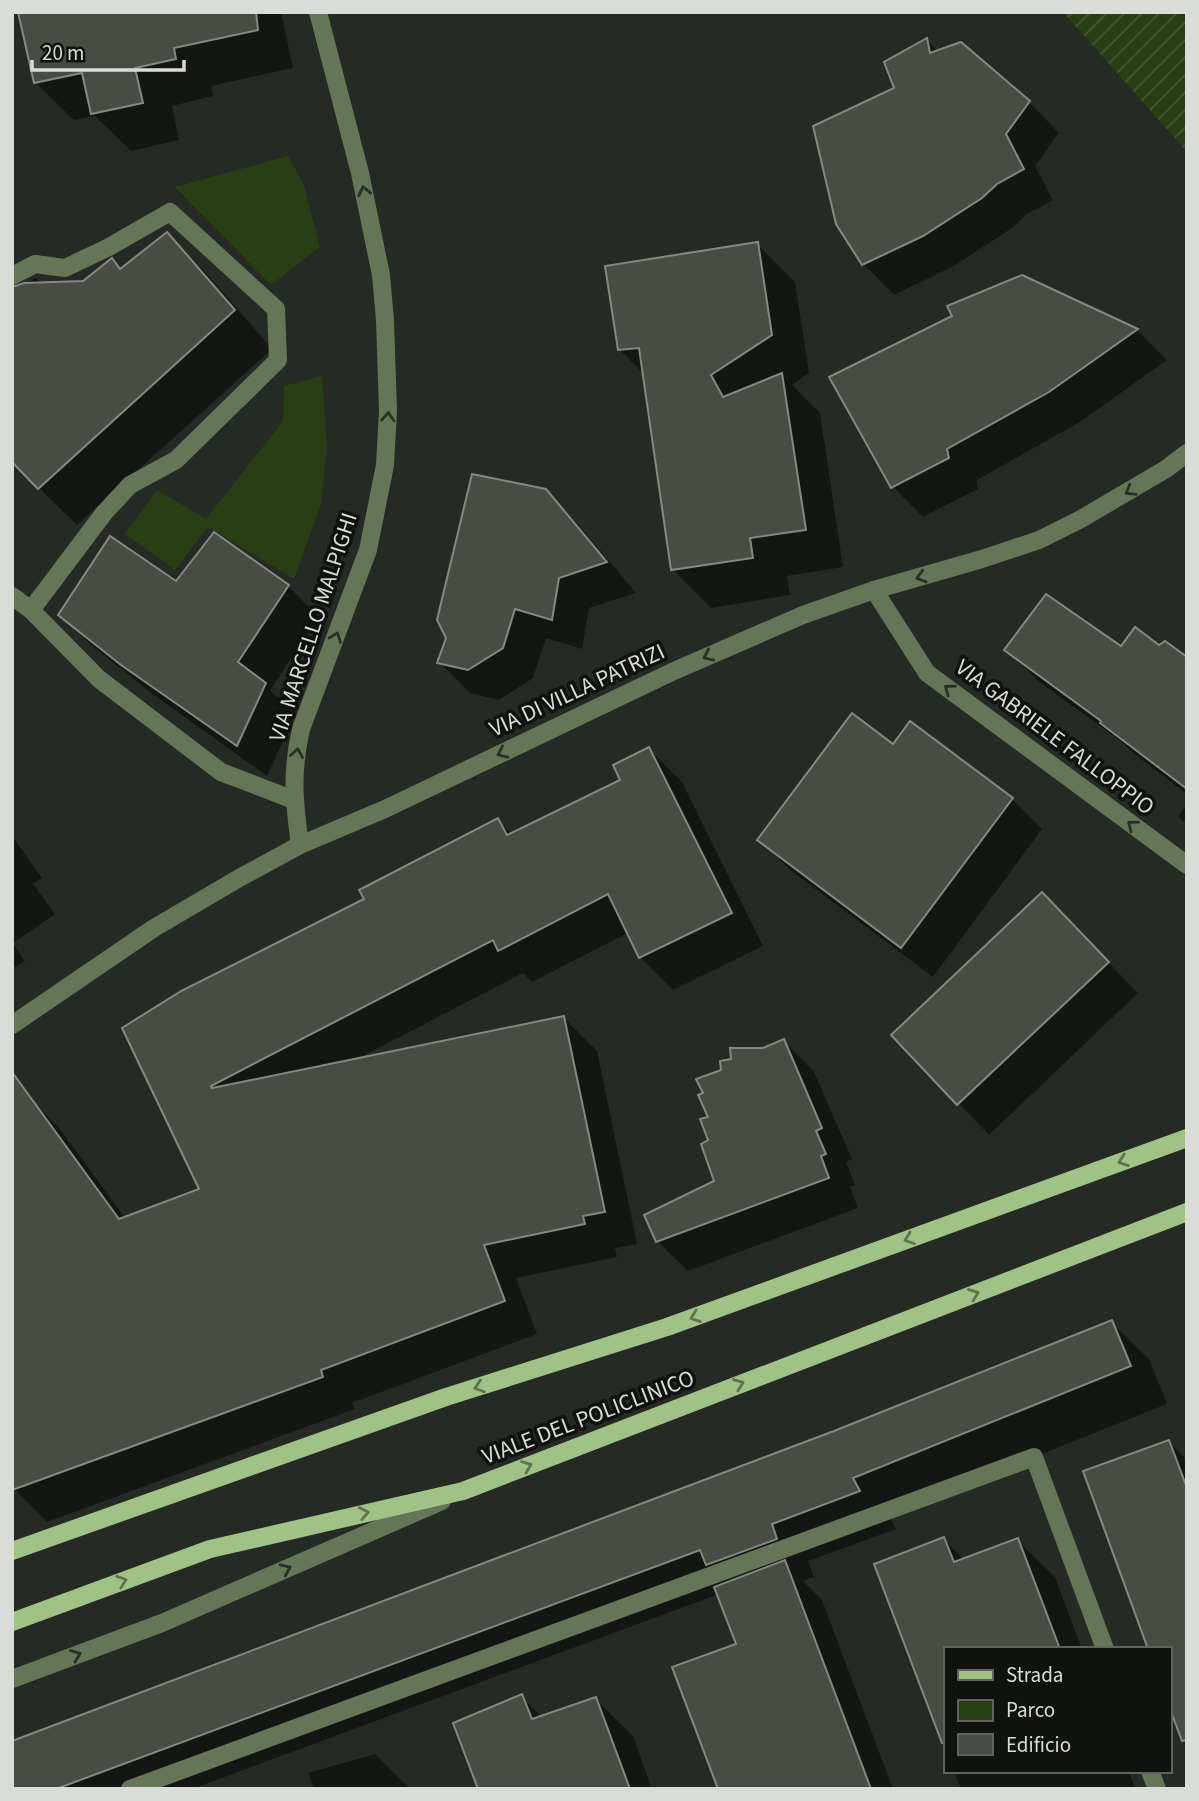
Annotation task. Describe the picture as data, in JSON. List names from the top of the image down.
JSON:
{
  "streets": {
    "main road": ["VIALE DEL POLICLINICO"],
    "street": ["VIA MARCELLO MALPIGHI", "VIA DI VILLA PATRIZI", "VIA GABRIELE FALLOPPIO"]
  },
  "crossings": [
    ["VIA MARCELLO MALPIGHI", "VIA DI VILLA PATRIZI"],
    ["VIA DI VILLA PATRIZI", "VIA GABRIELE FALLOPPIO"]
  ],
  "one_way": ["VIA MARCELLO MALPIGHI", "VIA DI VILLA PATRIZI", "VIA GABRIELE FALLOPPIO"],
  "legend": ["Strada", "Parco", "Edificio"],
  "scale_bar": "20 m"
}
